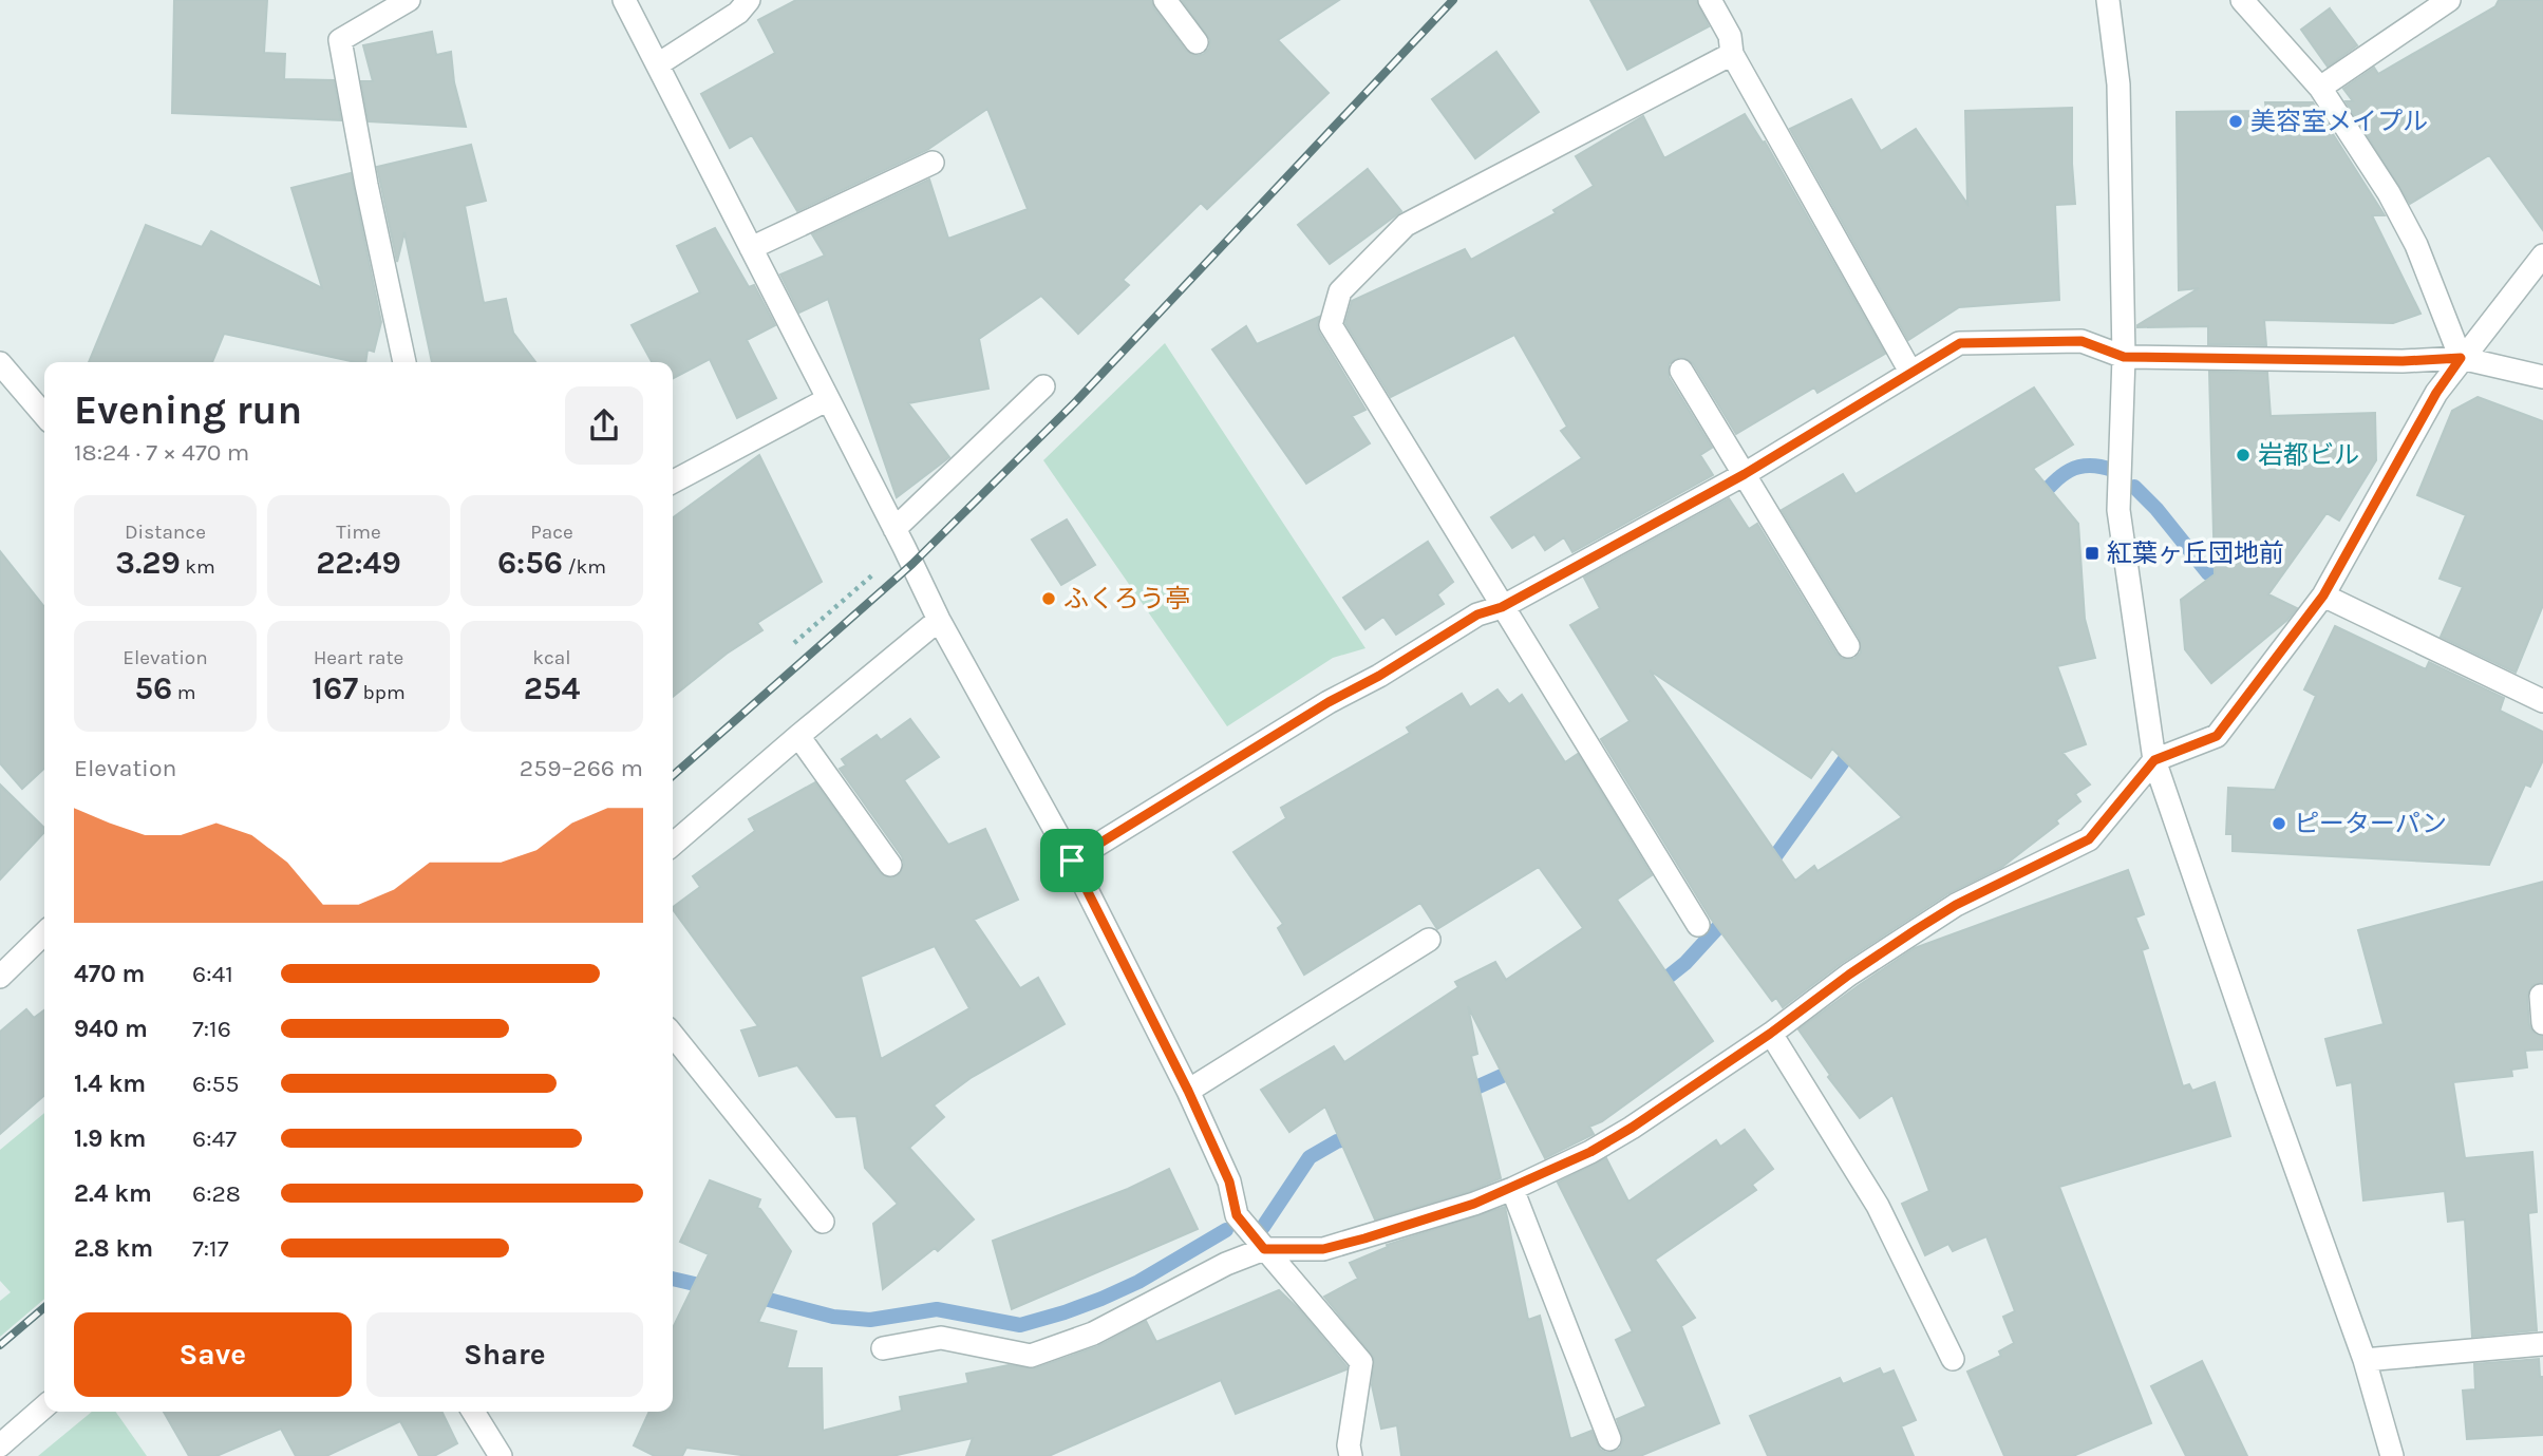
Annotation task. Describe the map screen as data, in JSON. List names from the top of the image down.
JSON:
{
  "places": {
    "other": [
      "美容室メイプル",
      "岩都ビル",
      "ふくろう亭",
      "ピーターパン"
    ],
    "transit": ["紅葉ヶ丘団地前"]
  },
  "page": {
    "heading": ["Evening run", "18:24 · 7 × 470 m"],
    "stats": [
      ["Distance", "3.29 km"],
      ["Time", "22:49"],
      ["Pace", "6:56 /km"],
      ["Elevation", "56 m"],
      ["Heart rate", "167 bpm"],
      ["kcal", "254"]
    ],
    "chart": ["Elevation", "259–266 m"],
    "list": [
      {
        "name": "470 m",
        "note": "6:41"
      },
      {
        "name": "940 m",
        "note": "7:16"
      },
      {
        "name": "1.4 km",
        "note": "6:55"
      },
      {
        "name": "1.9 km",
        "note": "6:47"
      },
      {
        "name": "2.4 km",
        "note": "6:28"
      },
      {
        "name": "2.8 km",
        "note": "7:17"
      }
    ],
    "buttons": ["Save", "Share"]
  }
}
